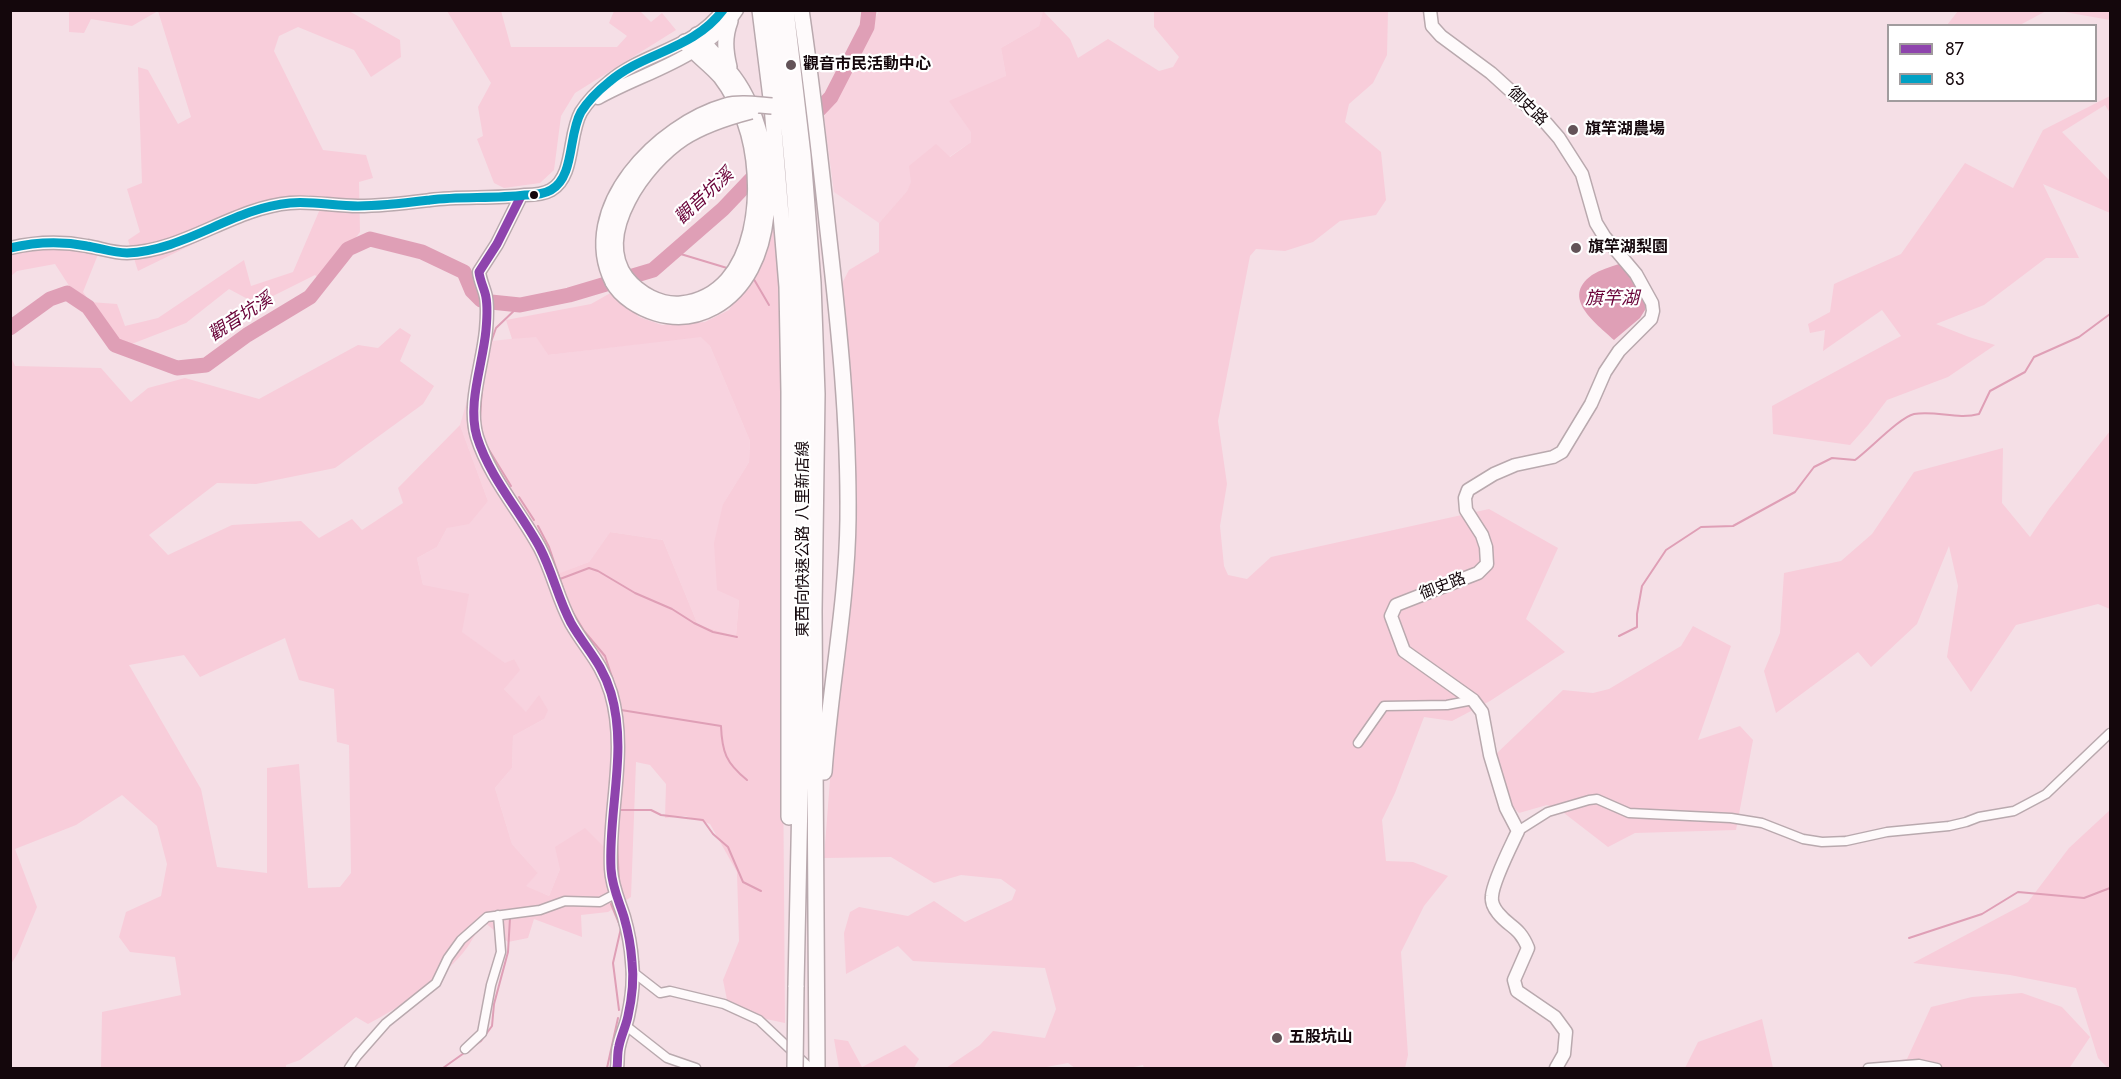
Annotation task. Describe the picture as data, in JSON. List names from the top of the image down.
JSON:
{
  "streets": {
    "highway": ["東西向快速公路 八里新店線"],
    "street": ["御史路"]
  },
  "water": ["觀音坑溪", "旗竿湖"],
  "places": [
    "觀音市民活動中心",
    "旗竿湖農場",
    "旗竿湖梨園",
    "五股坑山"
  ],
  "lines": ["transit line 83", "transit line 87"],
  "legend": ["87", "83"]
}
